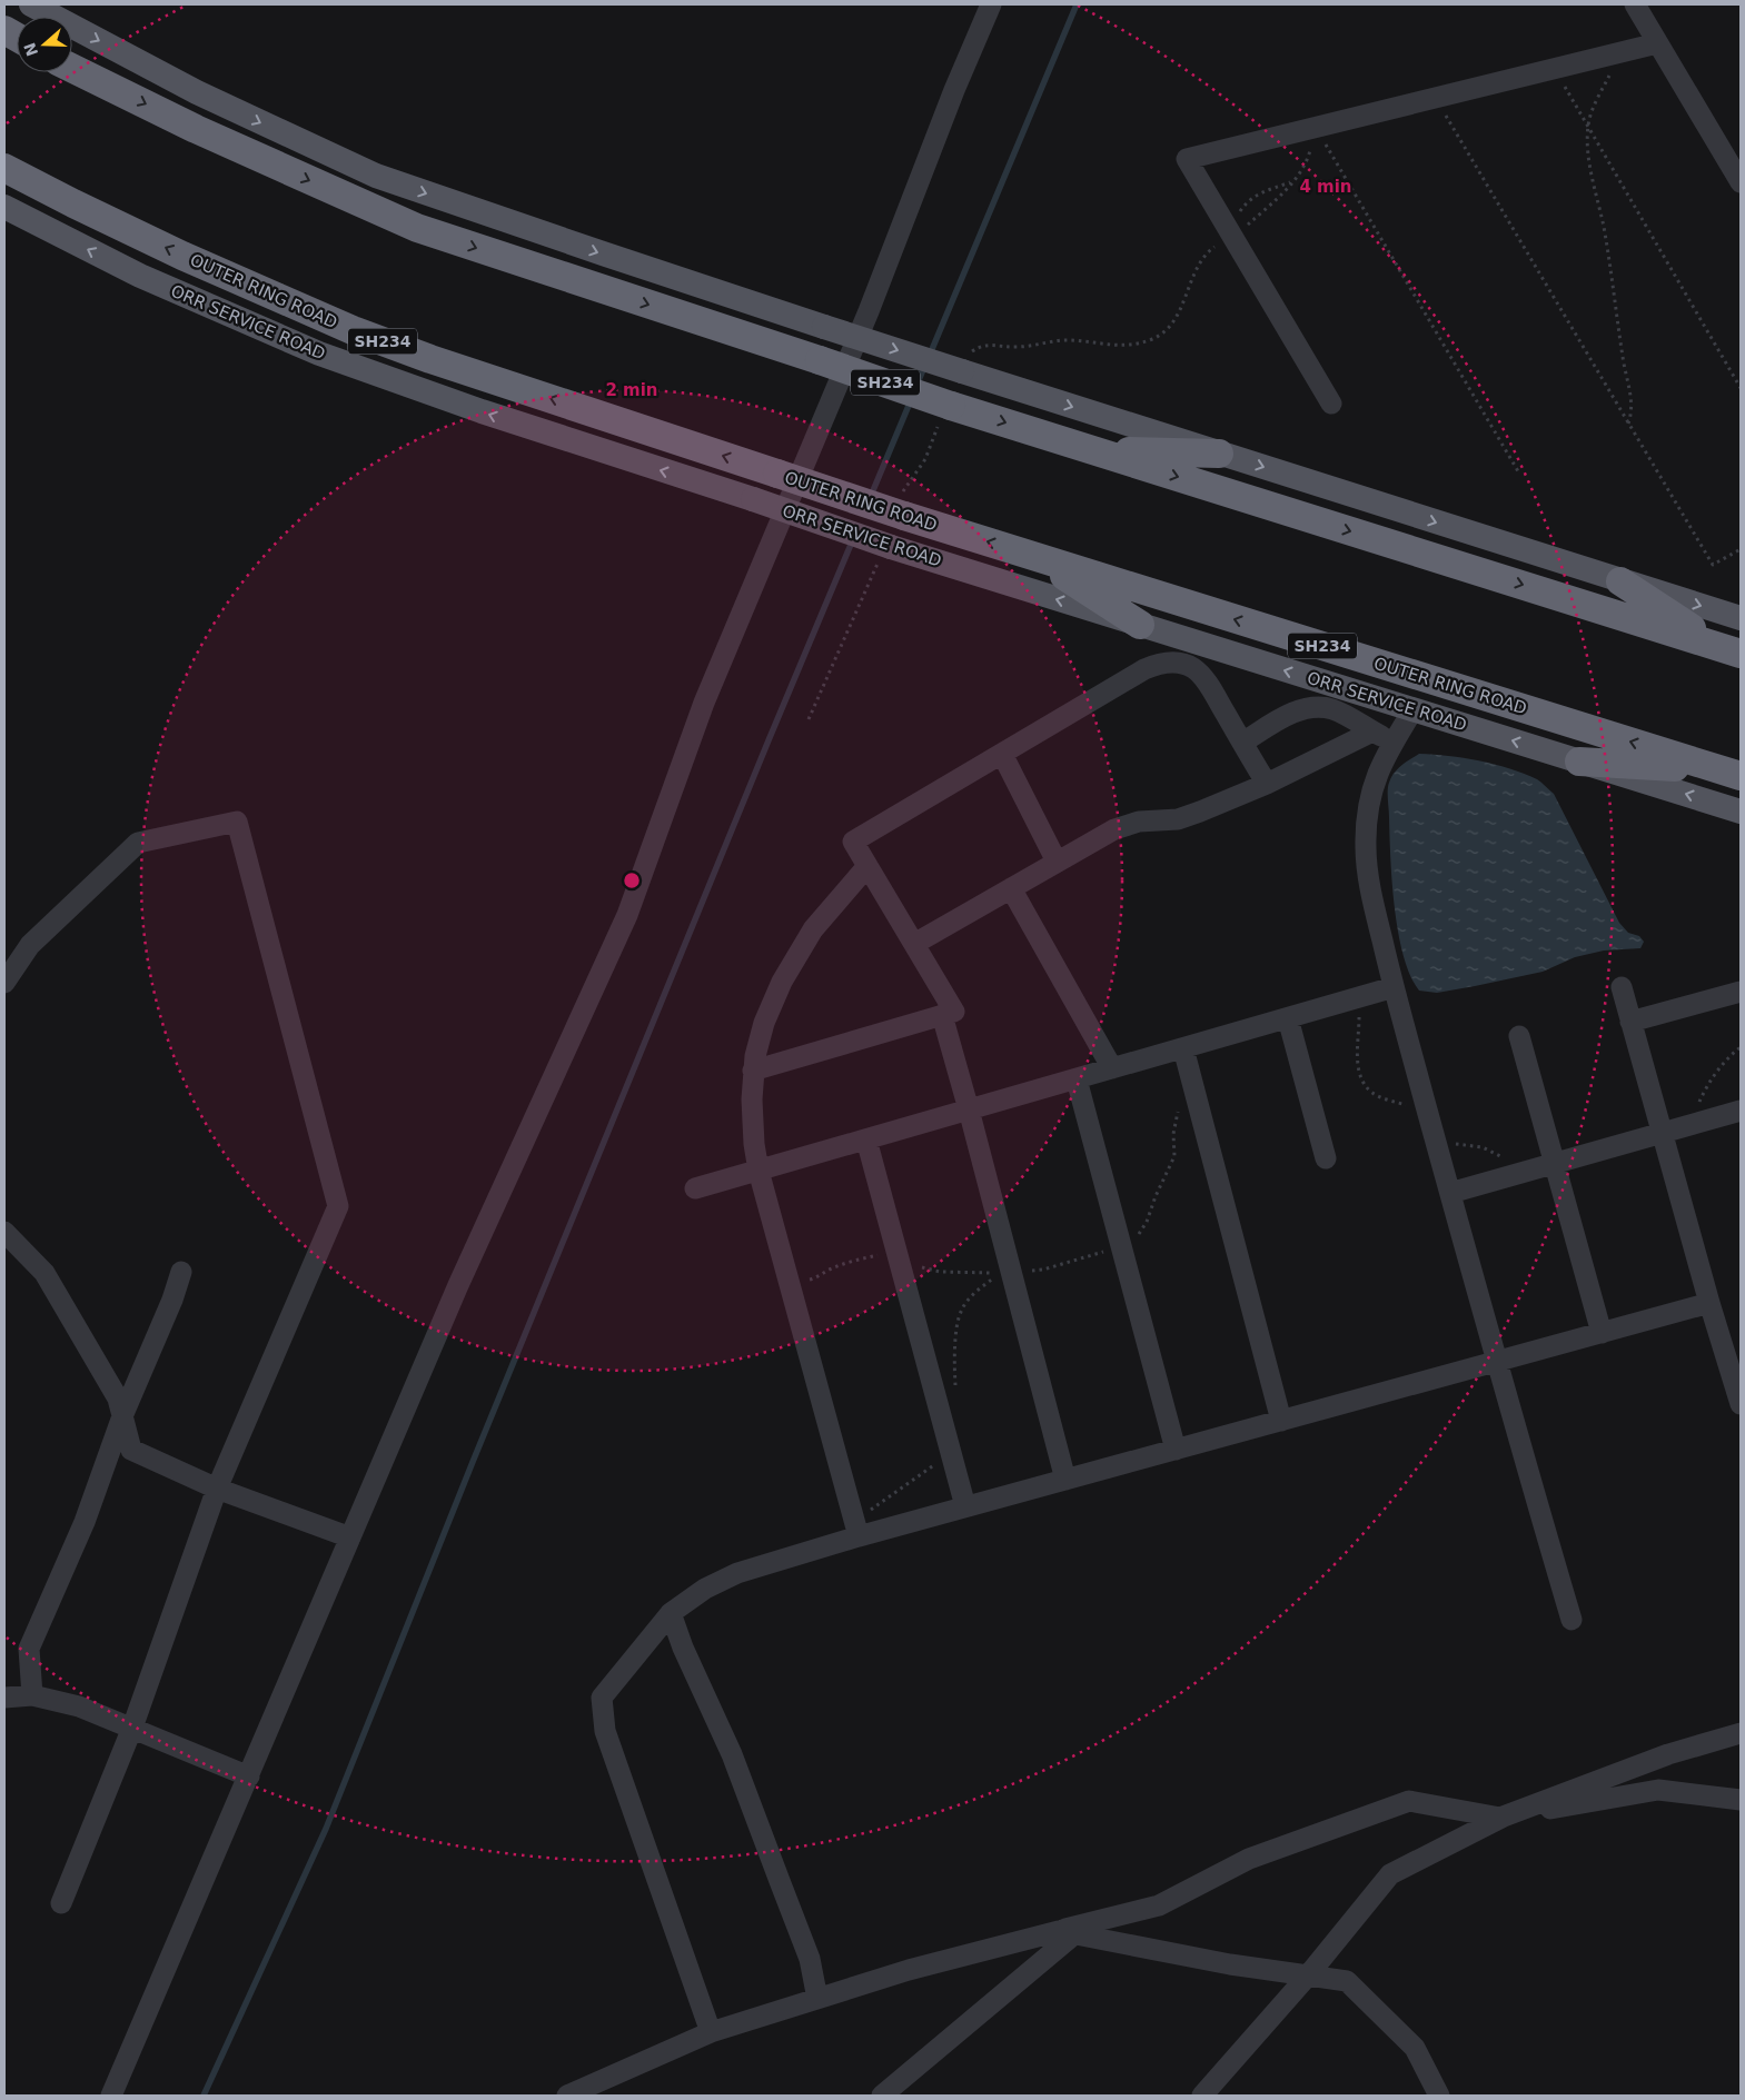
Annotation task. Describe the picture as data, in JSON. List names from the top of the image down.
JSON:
{
  "streets": {
    "highway": ["OUTER RING ROAD", "SH234"],
    "main road": ["ORR SERVICE ROAD"]
  },
  "north": "left",
  "rings": ["4 min", "2 min"]
}
